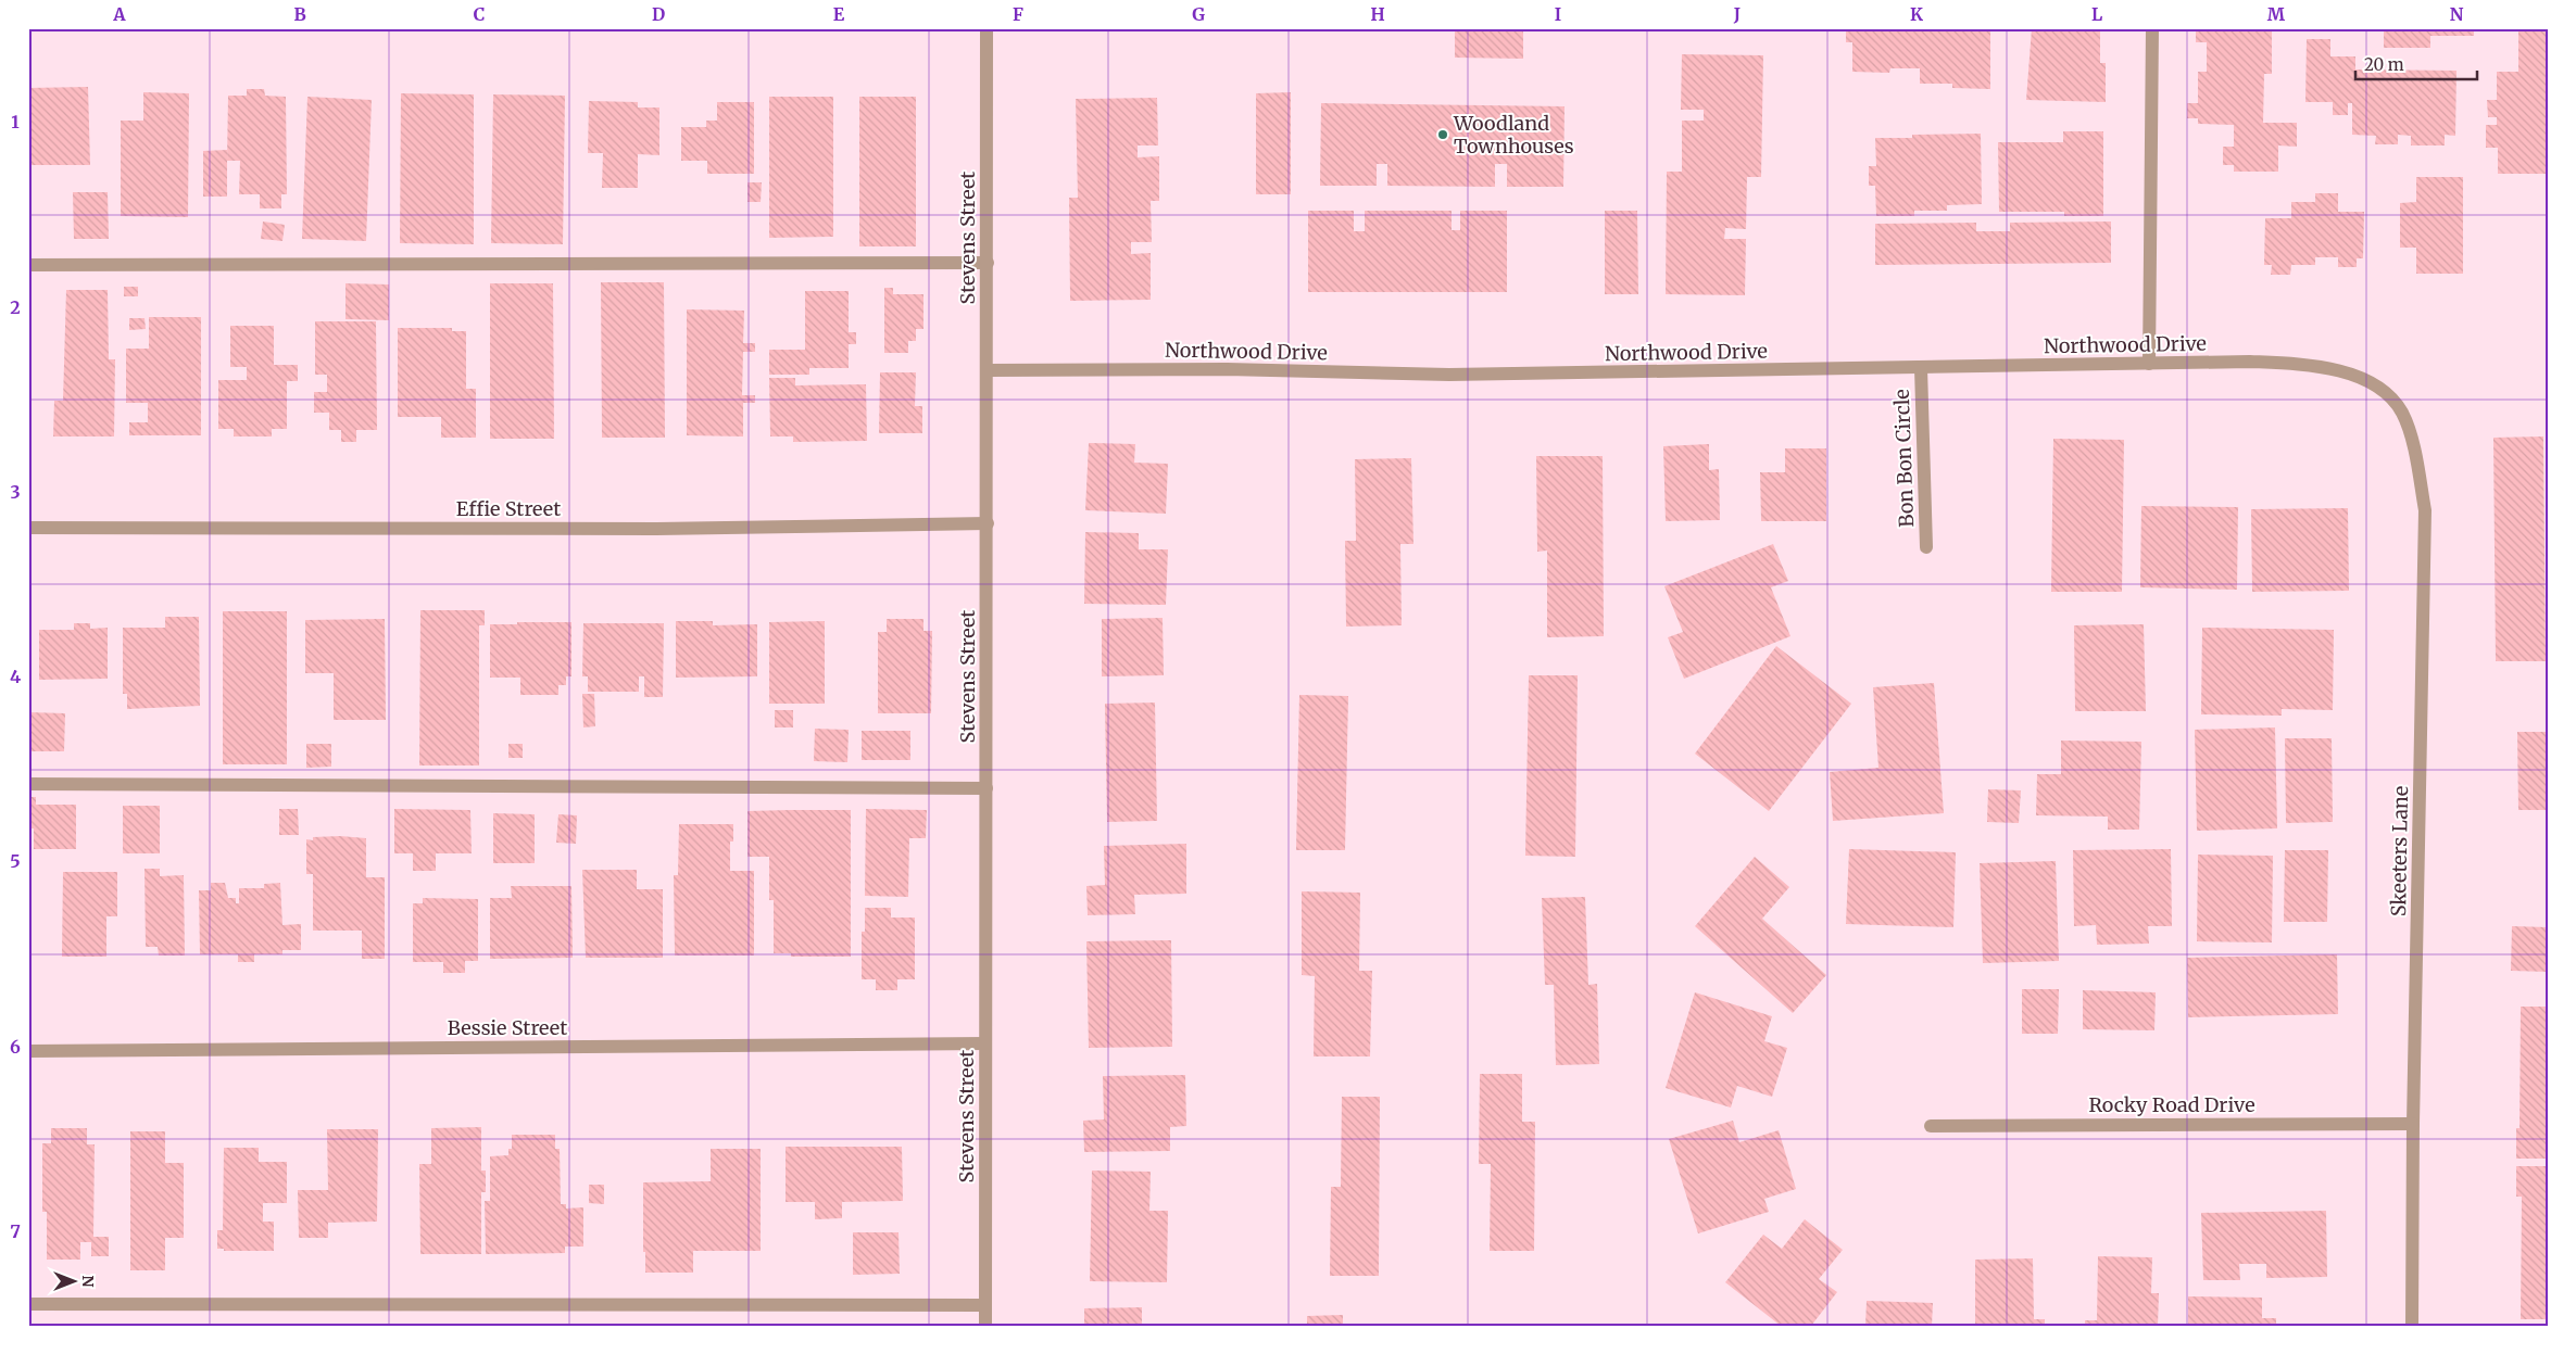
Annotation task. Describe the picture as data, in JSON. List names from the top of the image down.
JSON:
{
  "streets": {
    "street": [
      "Stevens Street",
      "Northwood Drive",
      "Bon Bon Circle",
      "Effie Street",
      "Skeeters Lane",
      "Bessie Street",
      "Rocky Road Drive"
    ]
  },
  "crossings": [
    ["Stevens Street", "Northwood Drive"],
    ["Stevens Street", "Effie Street"],
    ["Stevens Street", "Bessie Street"],
    ["Northwood Drive", "Bon Bon Circle"],
    ["Northwood Drive", "Skeeters Lane"],
    ["Skeeters Lane", "Rocky Road Drive"]
  ],
  "places": ["Woodland Townhouses"],
  "scale_bar": "20 m",
  "north": "right",
  "grid": {
    "columns": [
      "A",
      "B",
      "C",
      "D",
      "E",
      "F",
      "G",
      "H",
      "I",
      "J",
      "K",
      "L",
      "M",
      "N"
    ],
    "rows": [
      "1",
      "2",
      "3",
      "4",
      "5",
      "6",
      "7"
    ]
  }
}
